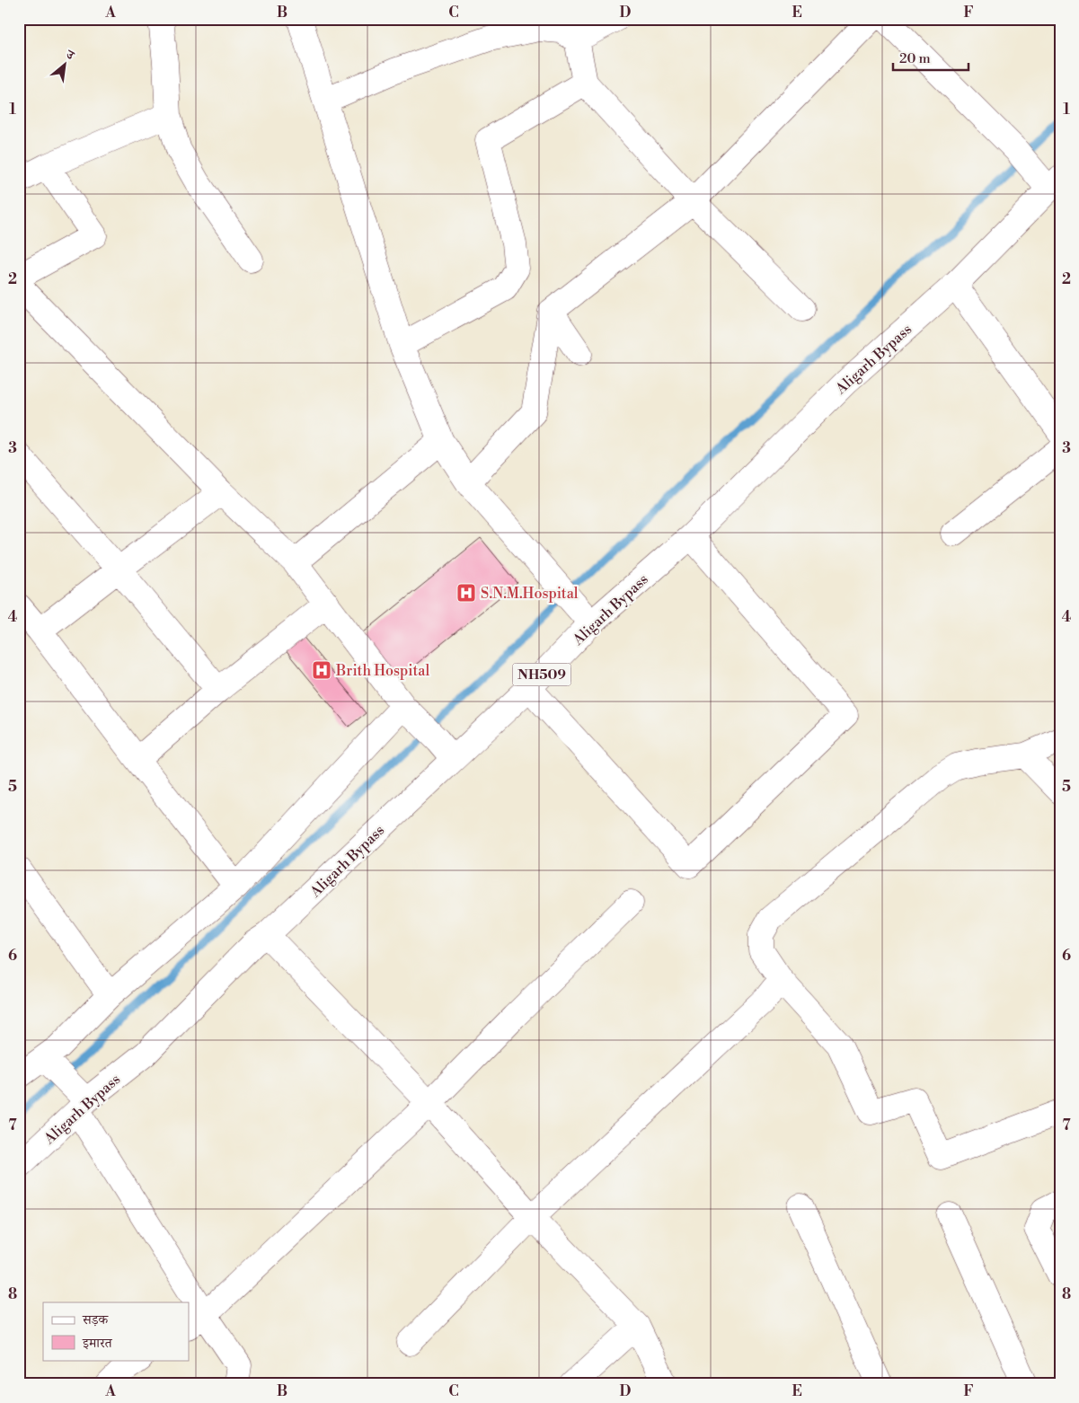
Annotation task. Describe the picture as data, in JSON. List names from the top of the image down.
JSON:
{
  "streets": {
    "main road": ["Aligarh Bypass", "NH509"]
  },
  "places": {
    "hospital": ["S.N.M.Hospital", "Brith Hospital"]
  },
  "legend": ["सड़क", "इमारत"],
  "scale_bar": "20 m",
  "north": "top right",
  "grid": {
    "columns": [
      "A",
      "B",
      "C",
      "D",
      "E",
      "F"
    ],
    "rows": [
      "1",
      "2",
      "3",
      "4",
      "5",
      "6",
      "7",
      "8"
    ]
  }
}
